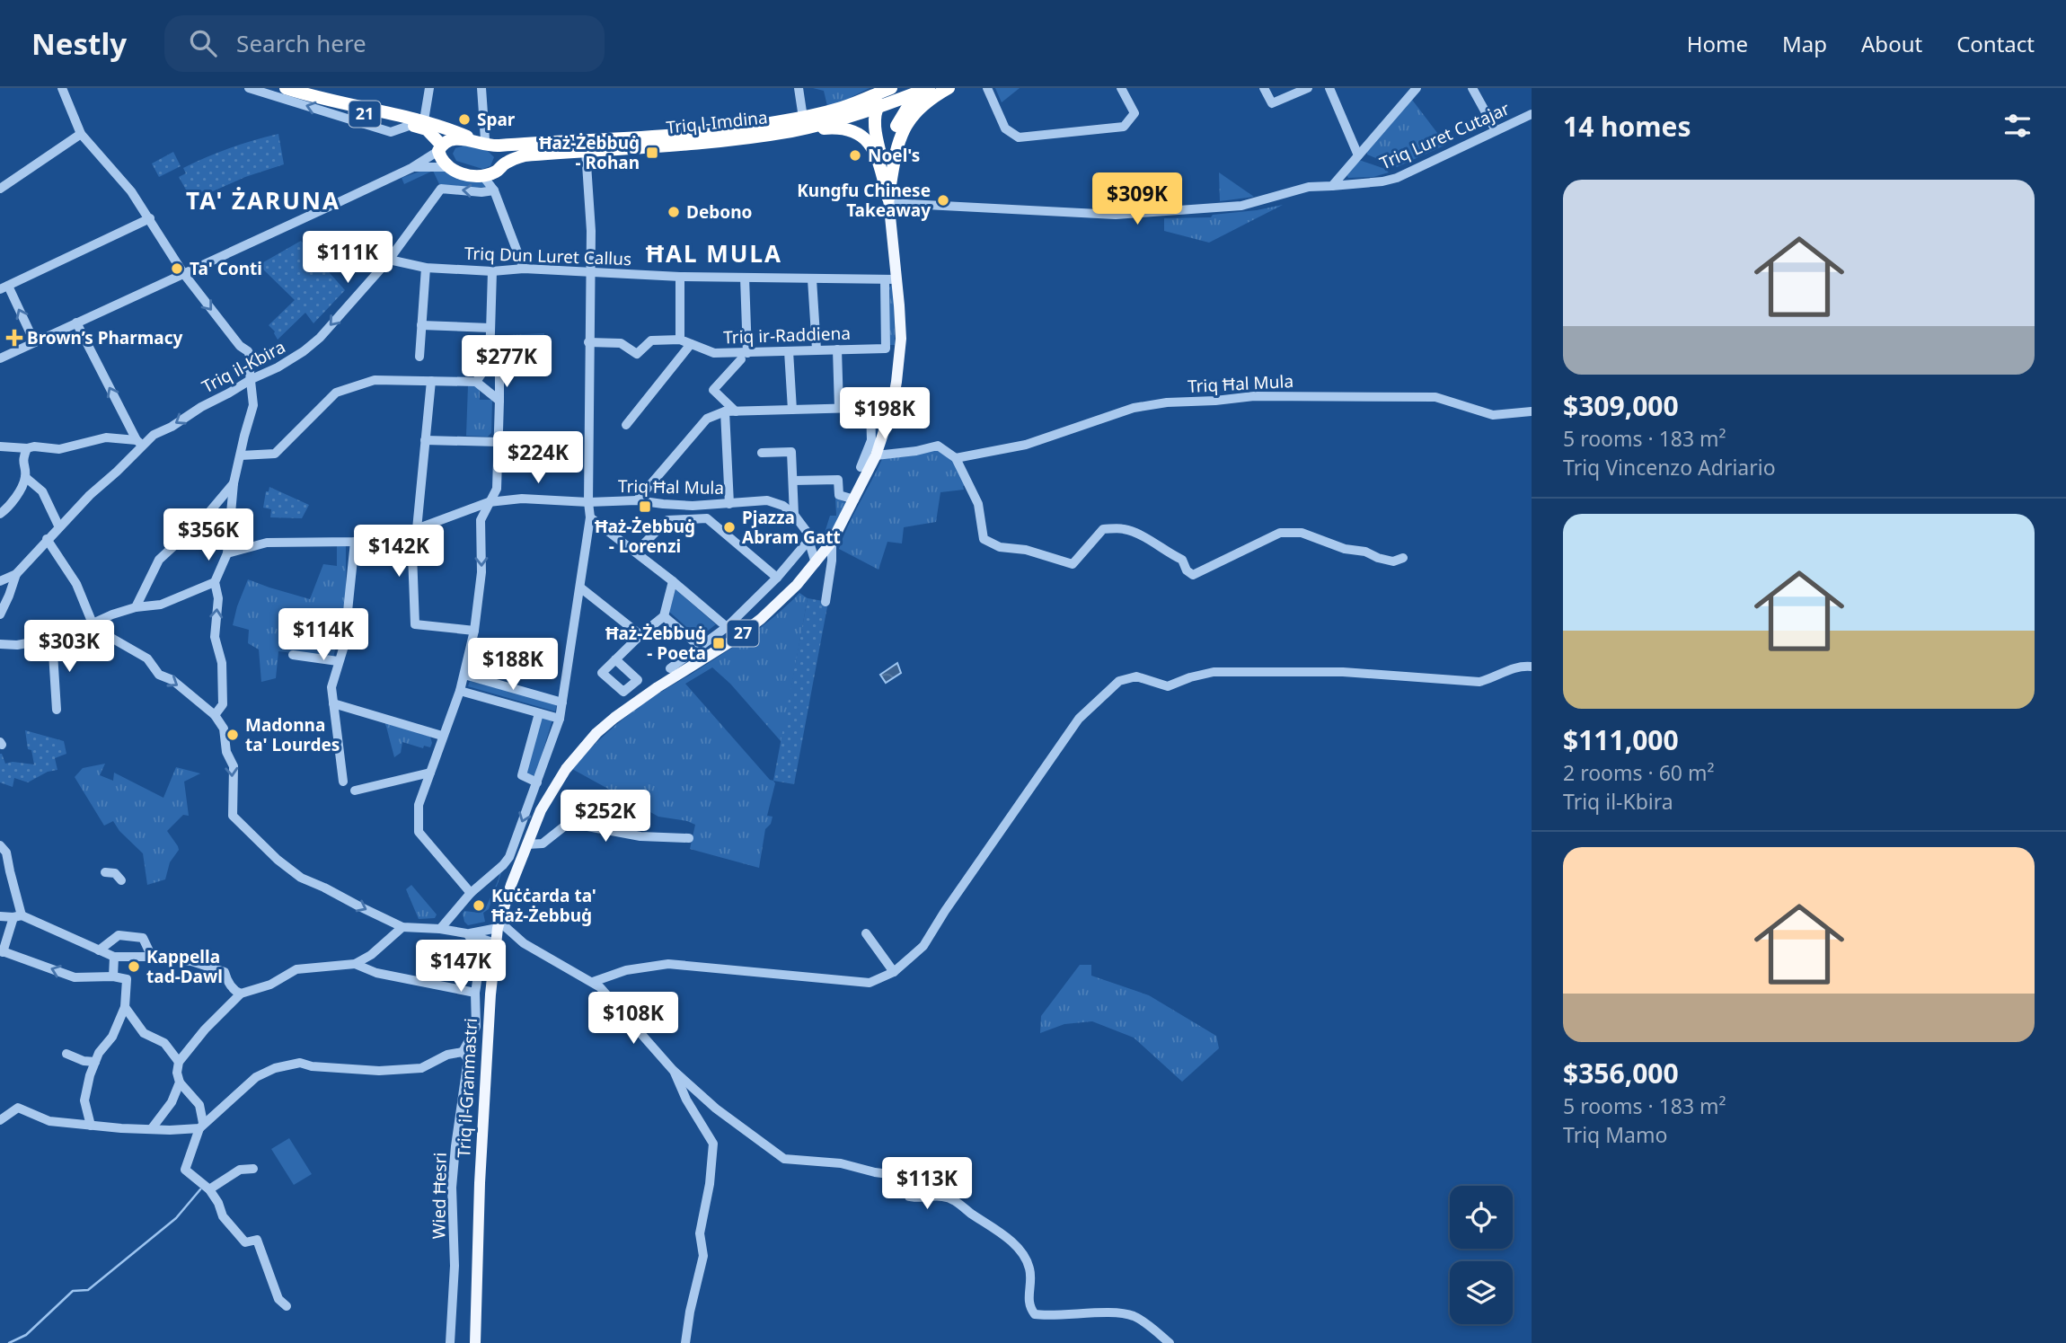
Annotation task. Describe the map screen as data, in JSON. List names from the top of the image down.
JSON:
{
  "streets": {
    "highway": ["21", "Triq l-Imdina", "27"],
    "main road": ["Triq il-Granmastri"],
    "street": [
      "Triq Luret Cutajar",
      "Triq Dun Luret Callus",
      "Triq ir-Raddiena",
      "Triq il-Kbira",
      "Triq Ħal Mula",
      "Wied Ħesri"
    ]
  },
  "crossings": [
    ["Triq l-Imdina", "27"],
    ["Triq Luret Cutajar", "27"],
    ["Triq Luret Cutajar", "Triq il-Granmastri"],
    ["Triq Dun Luret Callus", "Triq ir-Raddiena"],
    ["Triq Dun Luret Callus", "Triq il-Kbira"],
    ["Triq Dun Luret Callus", "Triq il-Granmastri"],
    ["Triq ir-Raddiena", "Triq il-Granmastri"],
    ["27", "Triq il-Granmastri"]
  ],
  "districts": ["TA' ŻARUNA", "ĦAL MULA"],
  "places": {
    "other": [
      "Spar",
      "Noel's",
      "Kungfu Chinese Takeaway",
      "Debono",
      "Ta' Conti",
      "Pjazza Abram Gatt",
      "Madonna ta' Lourdes",
      "Kuċċarda ta' Ħaż-Żebbuġ",
      "Kappella tad-Dawl"
    ],
    "transit": ["Ħaż-Żebbuġ - Rohan", "Ħaż-Żebbuġ - Lorenzi", "Ħaż-Żebbuġ - Poeta"],
    "health": ["Brown’s Pharmacy"]
  },
  "page": {
    "header": "Nestly",
    "search": "Search here",
    "nav": [
      "Home",
      "Map",
      "About",
      "Contact"
    ],
    "heading": "14 homes",
    "list": [
      {
        "name": "$309,000",
        "note": "5 rooms · 183 m² · Triq Vincenzo Adriario"
      },
      {
        "name": "$111,000",
        "note": "2 rooms · 60 m² · Triq il-Kbira"
      },
      {
        "name": "$356,000",
        "note": "5 rooms · 183 m² · Triq Mamo"
      }
    ],
    "price": [
      "$309K",
      "$111K",
      "$277K",
      "$198K",
      "$224K",
      "$356K",
      "$142K",
      "$114K",
      "$303K",
      "$188K",
      "$252K",
      "$147K",
      "$108K",
      "$113K"
    ]
  }
}
